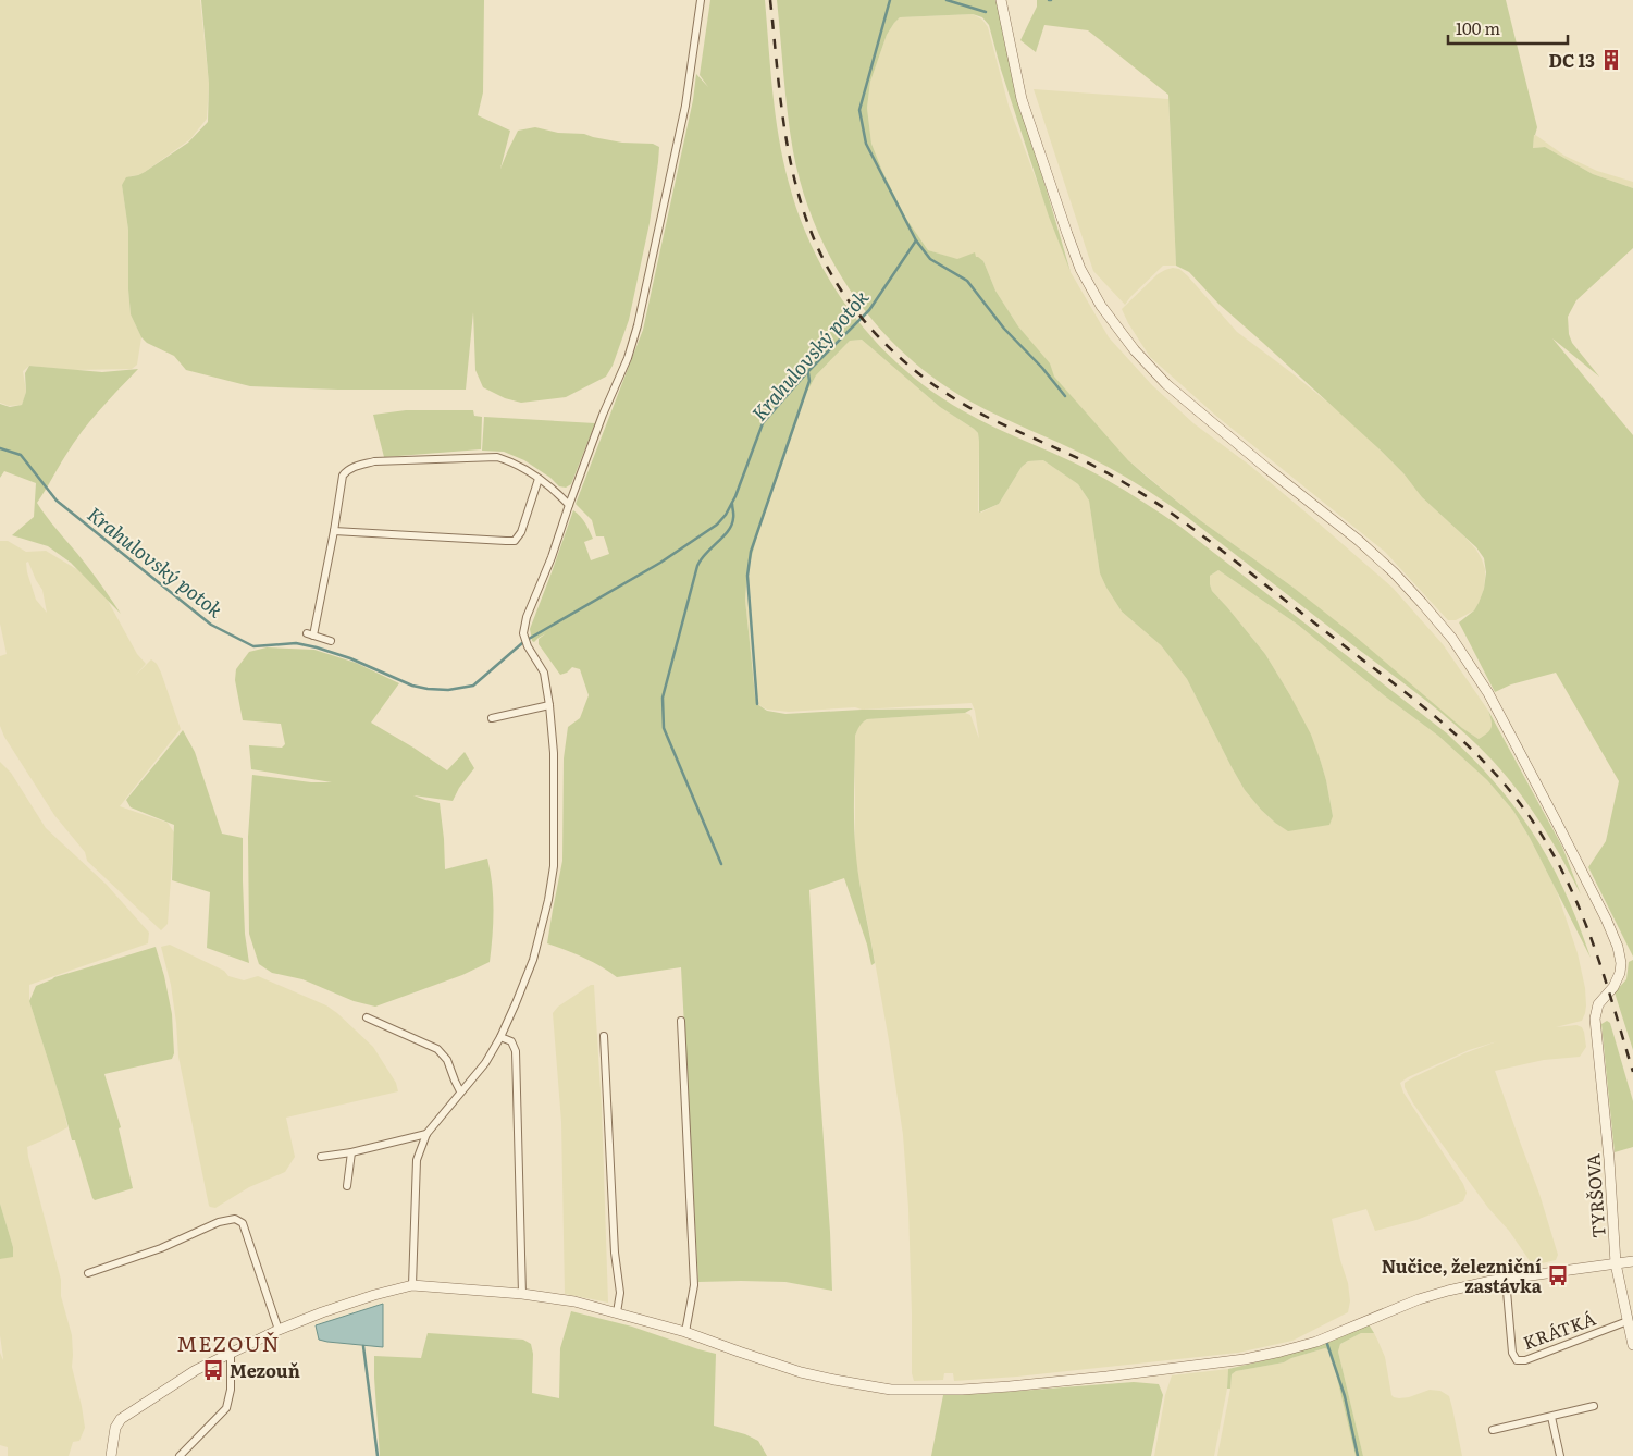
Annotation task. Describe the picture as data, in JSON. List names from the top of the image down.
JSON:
{
  "streets": {
    "street": ["TYRŠOVA", "KRÁTKÁ"]
  },
  "crossings": [
    ["TYRŠOVA", "KRÁTKÁ"]
  ],
  "districts": ["MEZOUŇ"],
  "water": ["Krahulovský potok"],
  "places": {
    "building": ["DC 13"],
    "bus stop": ["Nučice, železniční zastávka", "Mezouň"]
  },
  "scale_bar": "100 m"
}
